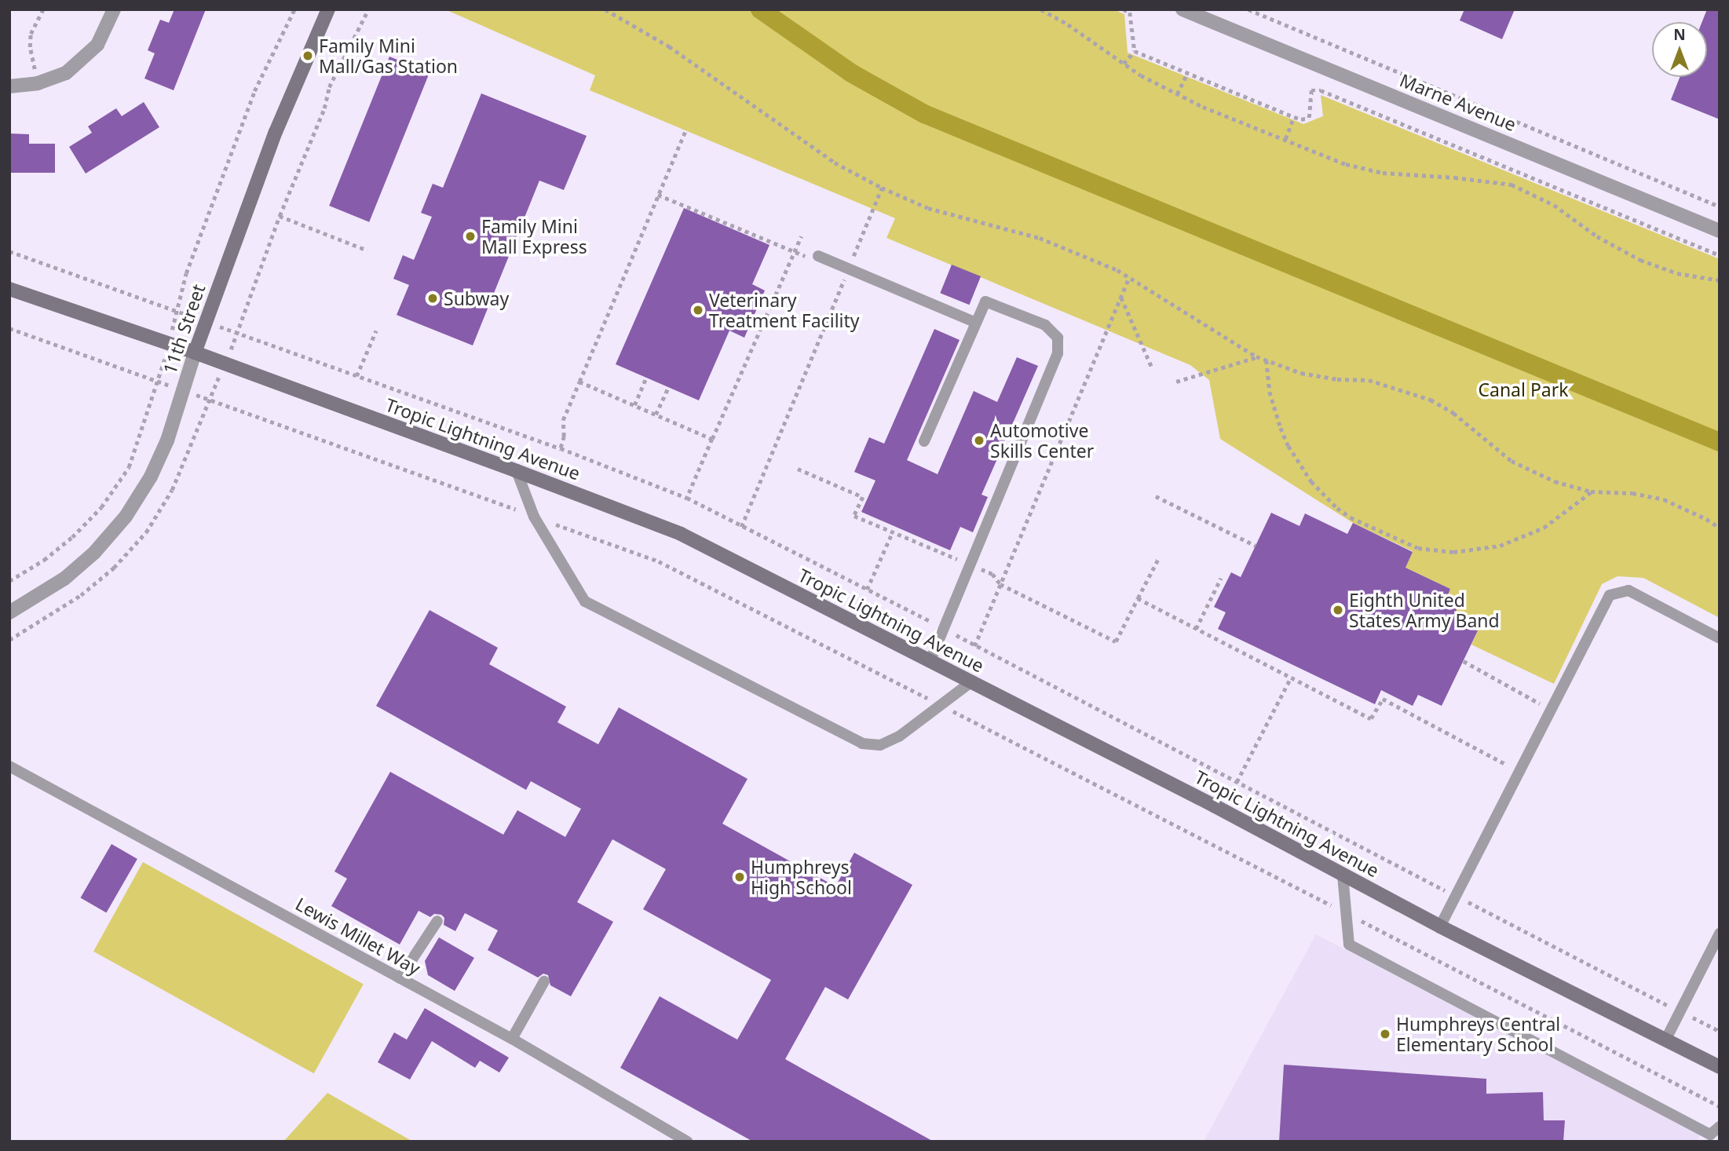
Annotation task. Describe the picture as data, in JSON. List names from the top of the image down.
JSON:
{
  "streets": {
    "main road": ["11th Street", "Tropic Lightning Avenue"],
    "street": ["Marne Avenue"],
    "lane": ["Lewis Millet Way"]
  },
  "crossings": [
    ["11th Street", "Tropic Lightning Avenue"]
  ],
  "parks": ["Canal Park"],
  "places": [
    "Family Mini Mall/Gas Station",
    "Family Mini Mall Express",
    "Subway",
    "Veterinary Treatment Facility",
    "Automotive Skills Center",
    "Eighth United States Army Band",
    "Humphreys High School",
    "Humphreys Central Elementary School"
  ],
  "north": "top"
}
